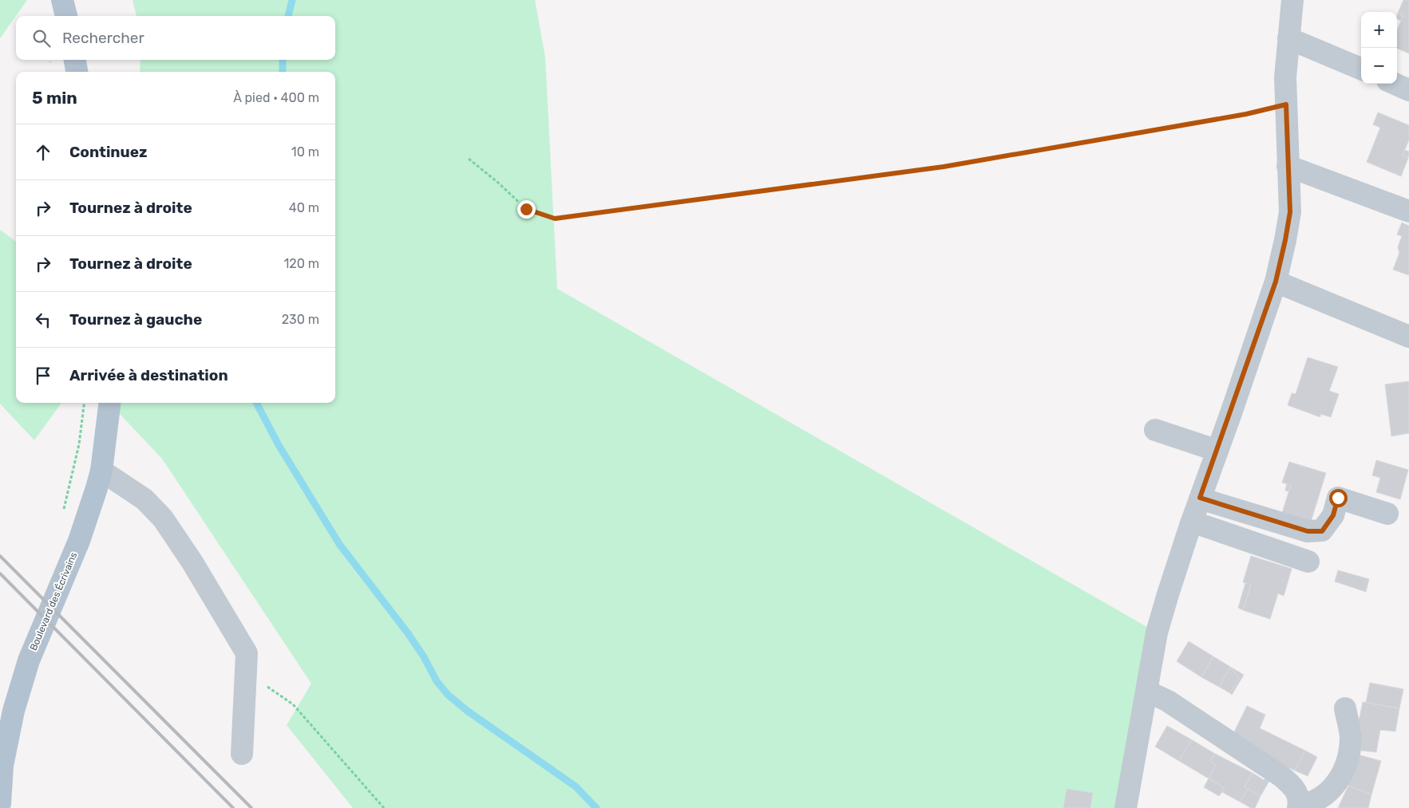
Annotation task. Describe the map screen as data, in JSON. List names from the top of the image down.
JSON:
{
  "streets": {
    "main road": ["Boulevard des Écrivains"]
  },
  "page": {
    "map_buttons": ["+", "−"],
    "search": "Rechercher",
    "heading": ["5 min", "À pied · 400 m"],
    "list": [
      ["Continuez", "10 m"],
      ["Tournez à droite", "40 m"],
      ["Tournez à droite", "120 m"],
      ["Tournez à gauche", "230 m"],
      "Arrivée à destination"
    ]
  }
}
